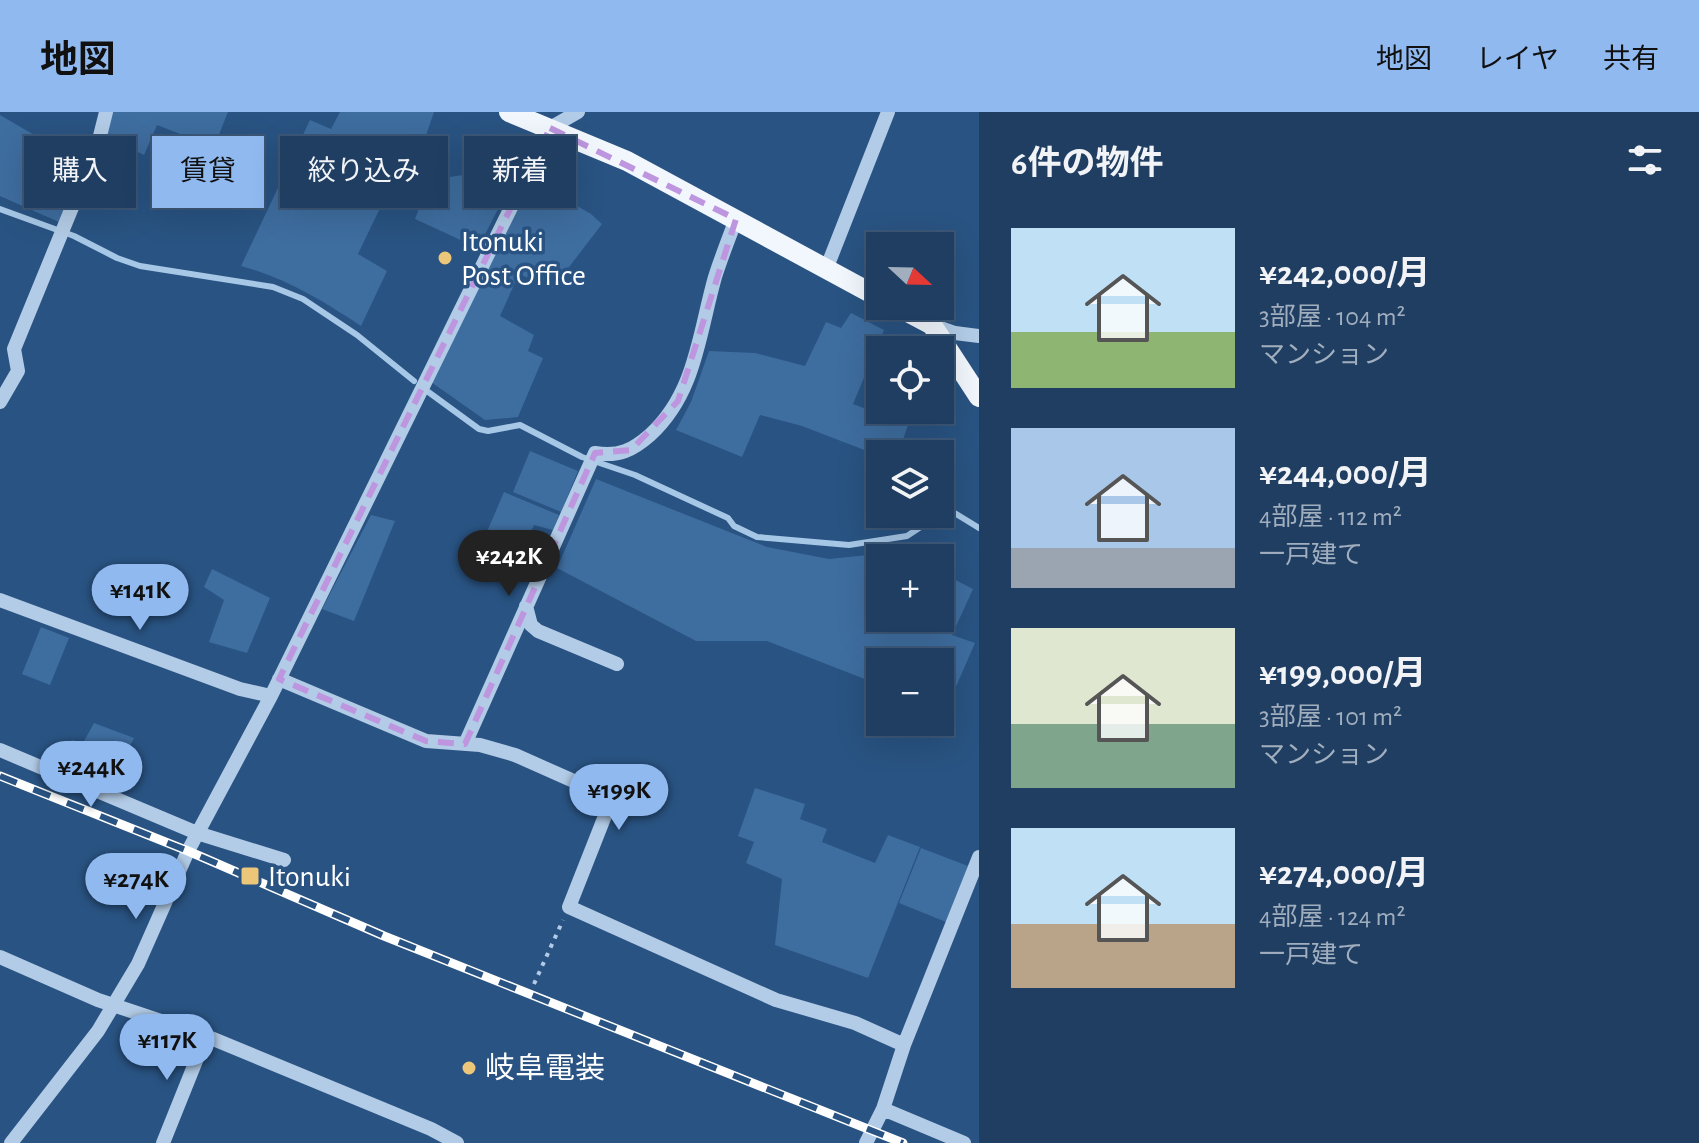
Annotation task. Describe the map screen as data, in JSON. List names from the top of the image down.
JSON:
{
  "places": {
    "other": ["Itonuki Post Office", "岐阜電装"],
    "transit": ["Itonuki"]
  },
  "north": "right",
  "page": {
    "header": "地図",
    "nav": ["地図", "レイヤ", "共有"],
    "heading": "6件の物件",
    "chip": [
      "購入",
      "賃貸",
      "絞り込み",
      "新着"
    ],
    "list": [
      {
        "name": "¥242,000/月",
        "note": "3部屋 · 104 m² · マンション"
      },
      {
        "name": "¥244,000/月",
        "note": "4部屋 · 112 m² · 一戸建て"
      },
      {
        "name": "¥199,000/月",
        "note": "3部屋 · 101 m² · マンション"
      },
      {
        "name": "¥274,000/月",
        "note": "4部屋 · 124 m² · 一戸建て"
      }
    ],
    "map_buttons": ["+", "−"],
    "price": [
      "¥242K",
      "¥141K",
      "¥244K",
      "¥199K",
      "¥274K",
      "¥117K"
    ]
  }
}
